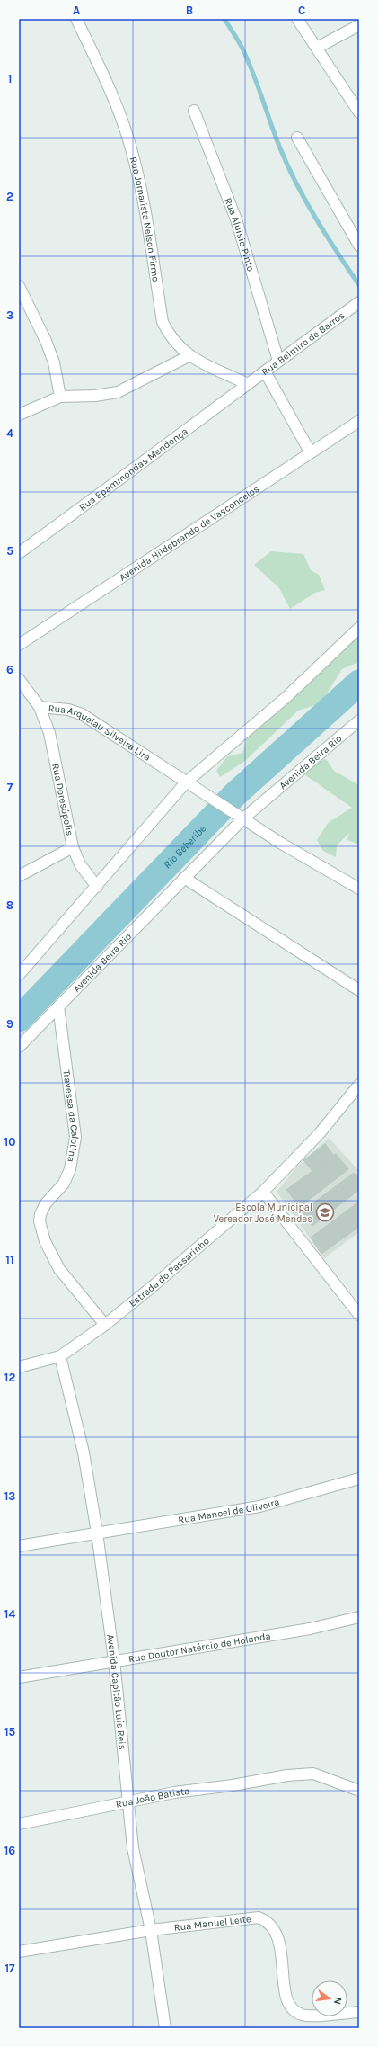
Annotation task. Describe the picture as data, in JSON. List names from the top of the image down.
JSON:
{
  "streets": {
    "street": [
      "Rua Jornalista Nelson Firmo",
      "Rua Aluisio Pinto",
      "Rua Belmiro de Barros",
      "Rua Epaminondas Mendonça",
      "Avenida Hildebrando de Vasconcelos",
      "Rua Arquelau Silveira Lira",
      "Avenida Beira Rio",
      "Rua Doresópolis",
      "Travessa da Calotina",
      "Estrada do Passarinho",
      "Rua Manoel de Oliveira",
      "Rua Doutor Natércio de Holanda",
      "Avenida Capitão Luís Reis",
      "Rua João Batista",
      "Rua Manuel Leite"
    ]
  },
  "crossings": [
    ["Rua Jornalista Nelson Firmo", "Rua Belmiro de Barros"],
    ["Rua Jornalista Nelson Firmo", "Rua Epaminondas Mendonça"],
    ["Rua Aluisio Pinto", "Rua Belmiro de Barros"],
    ["Rua Belmiro de Barros", "Rua Epaminondas Mendonça"],
    ["Rua Arquelau Silveira Lira", "Avenida Beira Rio"],
    ["Rua Arquelau Silveira Lira", "Rua Doresópolis"],
    ["Avenida Beira Rio", "Travessa da Calotina"],
    ["Travessa da Calotina", "Estrada do Passarinho"],
    ["Estrada do Passarinho", "Avenida Capitão Luís Reis"],
    ["Rua Manoel de Oliveira", "Avenida Capitão Luís Reis"],
    ["Rua Doutor Natércio de Holanda", "Avenida Capitão Luís Reis"],
    ["Avenida Capitão Luís Reis", "Rua João Batista"],
    ["Avenida Capitão Luís Reis", "Rua Manuel Leite"]
  ],
  "water": ["Rio Beberibe"],
  "places": {
    "school or university": ["Escola Municipal Vereador José Mendes"]
  },
  "north": "right",
  "grid": {
    "columns": ["A", "B", "C"],
    "rows": [
      "1",
      "2",
      "3",
      "4",
      "5",
      "6",
      "7",
      "8",
      "9",
      "10",
      "11",
      "12",
      "13",
      "14",
      "15",
      "16",
      "17"
    ]
  }
}
